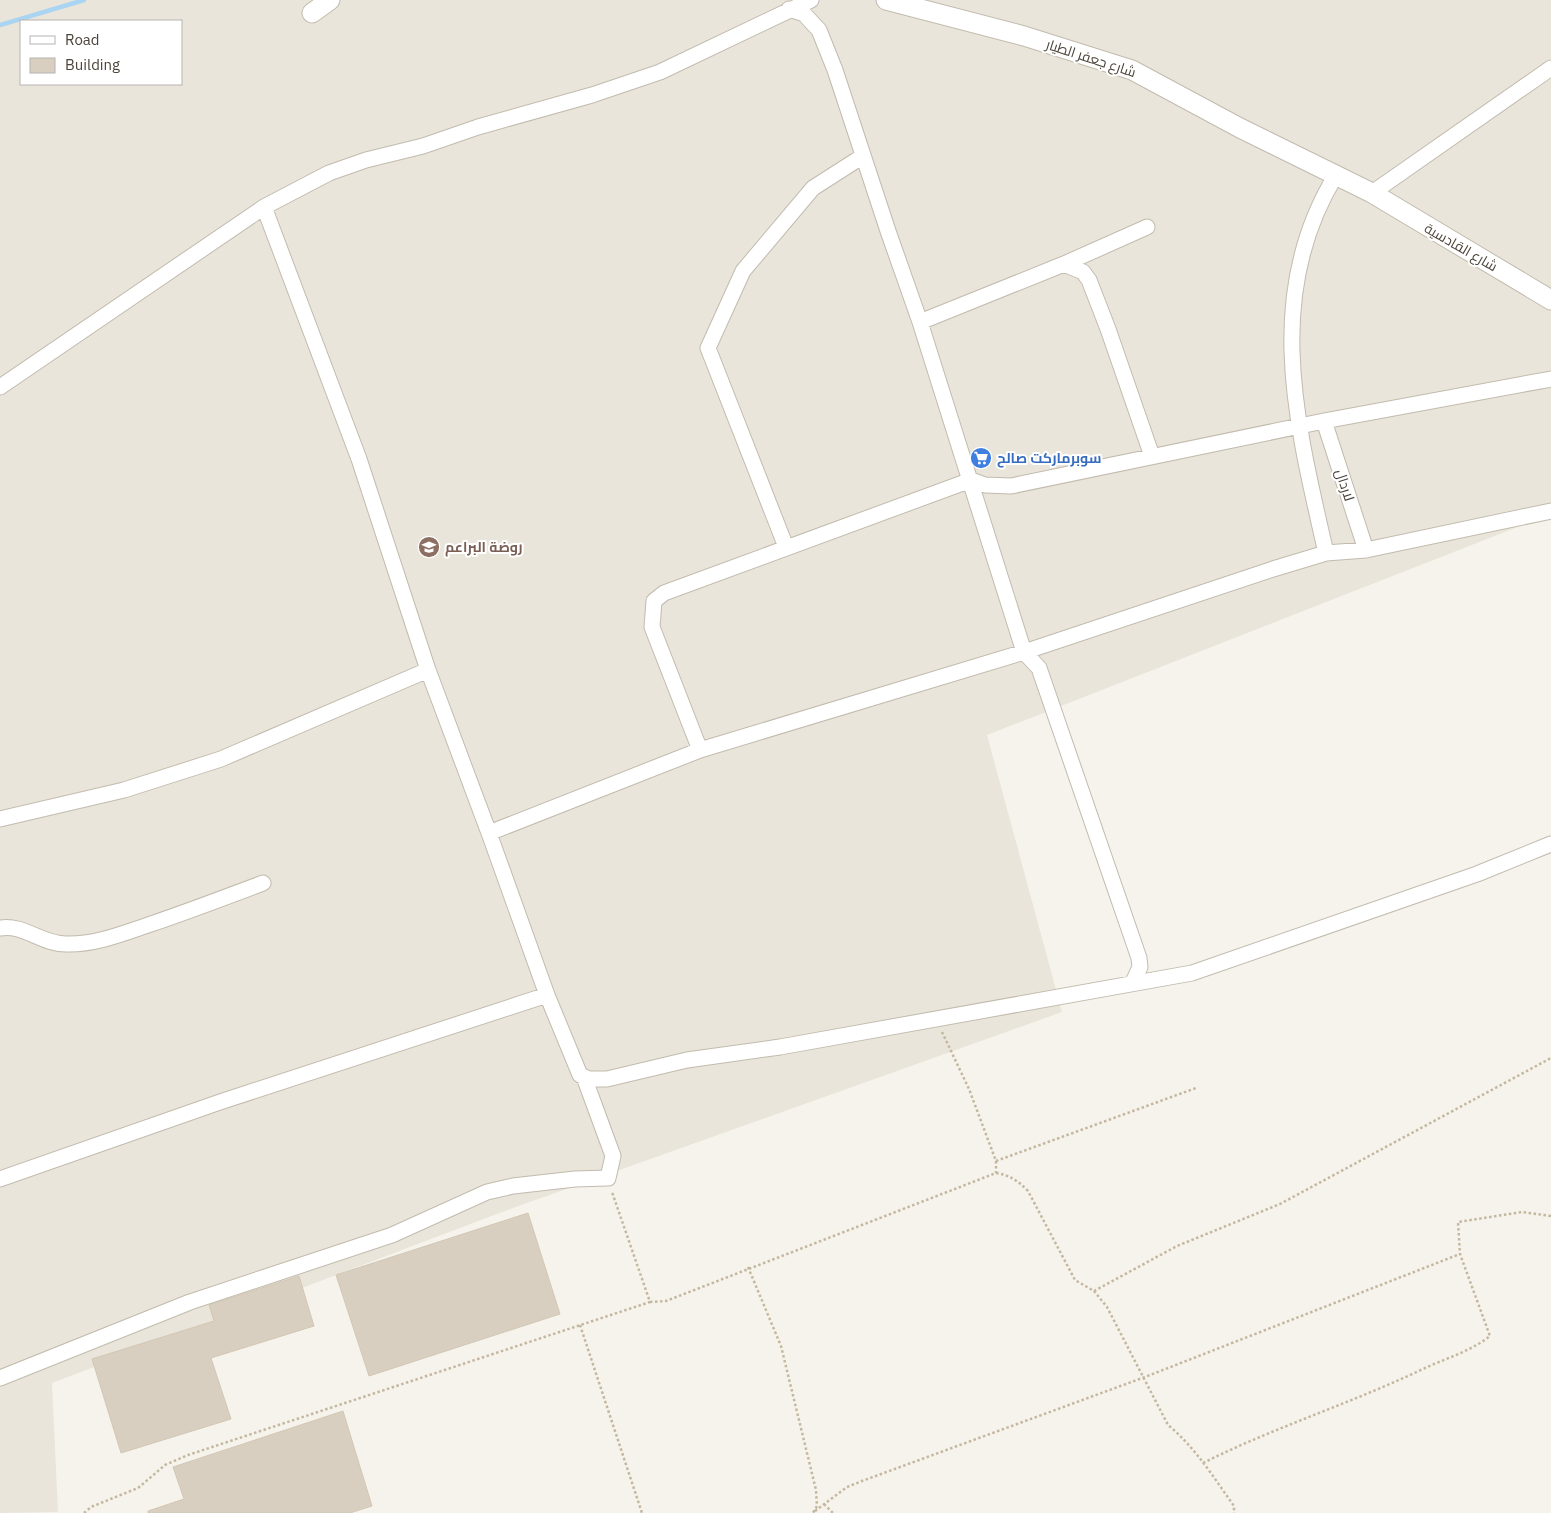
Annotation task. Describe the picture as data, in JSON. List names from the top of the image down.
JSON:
{
  "streets": {
    "street": ["شارع جعفر الطيار", "شارع القادسية", "لاردال"]
  },
  "crossings": [
    ["شارع جعفر الطيار", "شارع القادسية"]
  ],
  "places": {
    "supermarket": ["سوبرماركت صالح"],
    "school or university": ["روضة البراعم"]
  },
  "legend": ["Road", "Building"]
}
